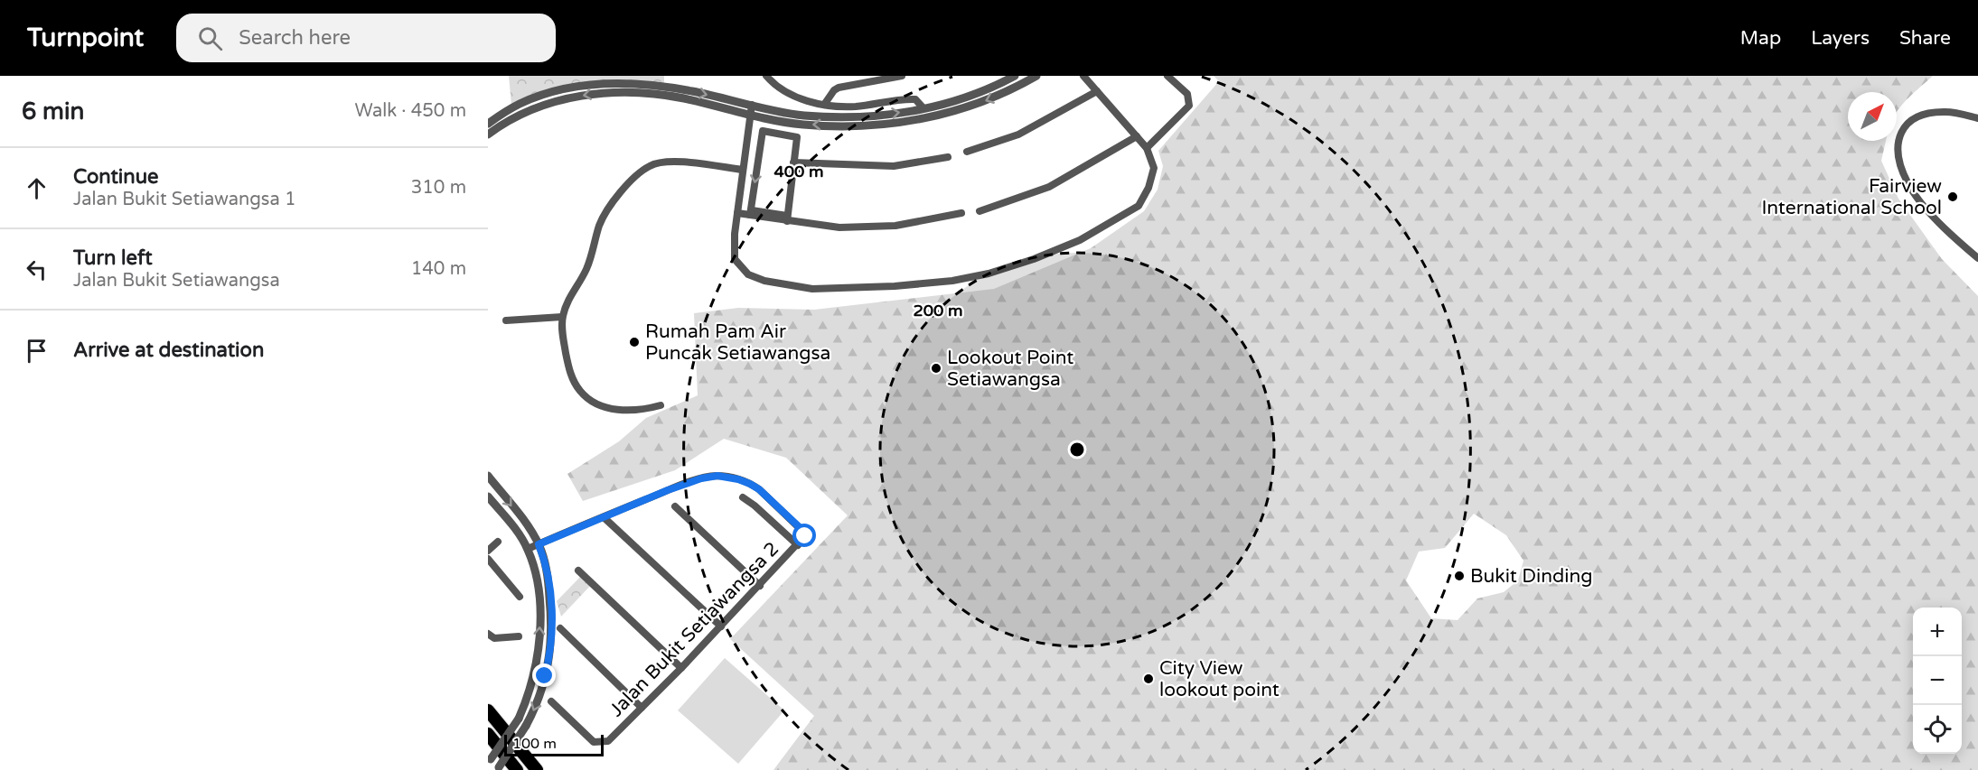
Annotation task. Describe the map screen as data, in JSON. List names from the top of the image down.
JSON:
{
  "streets": {
    "street": ["Jalan Bukit Setiawangsa 2"]
  },
  "places": [
    "Fairview International School",
    "Rumah Pam Air Puncak Setiawangsa",
    "Lookout Point Setiawangsa",
    "Bukit Dinding",
    "City View lookout point"
  ],
  "scale_bar": "100 m",
  "north": "top right",
  "page": {
    "header": "Turnpoint",
    "search": "Search here",
    "nav": ["Map", "Layers", "Share"],
    "heading": ["6 min", "Walk · 450 m"],
    "list": [
      ["Continue", "Jalan Bukit Setiawangsa 1", "310 m"],
      ["Turn left", "Jalan Bukit Setiawangsa", "140 m"],
      "Arrive at destination"
    ],
    "map_buttons": ["+", "−"],
    "scale": "100 m"
  },
  "rings": ["400 m", "200 m"]
}
